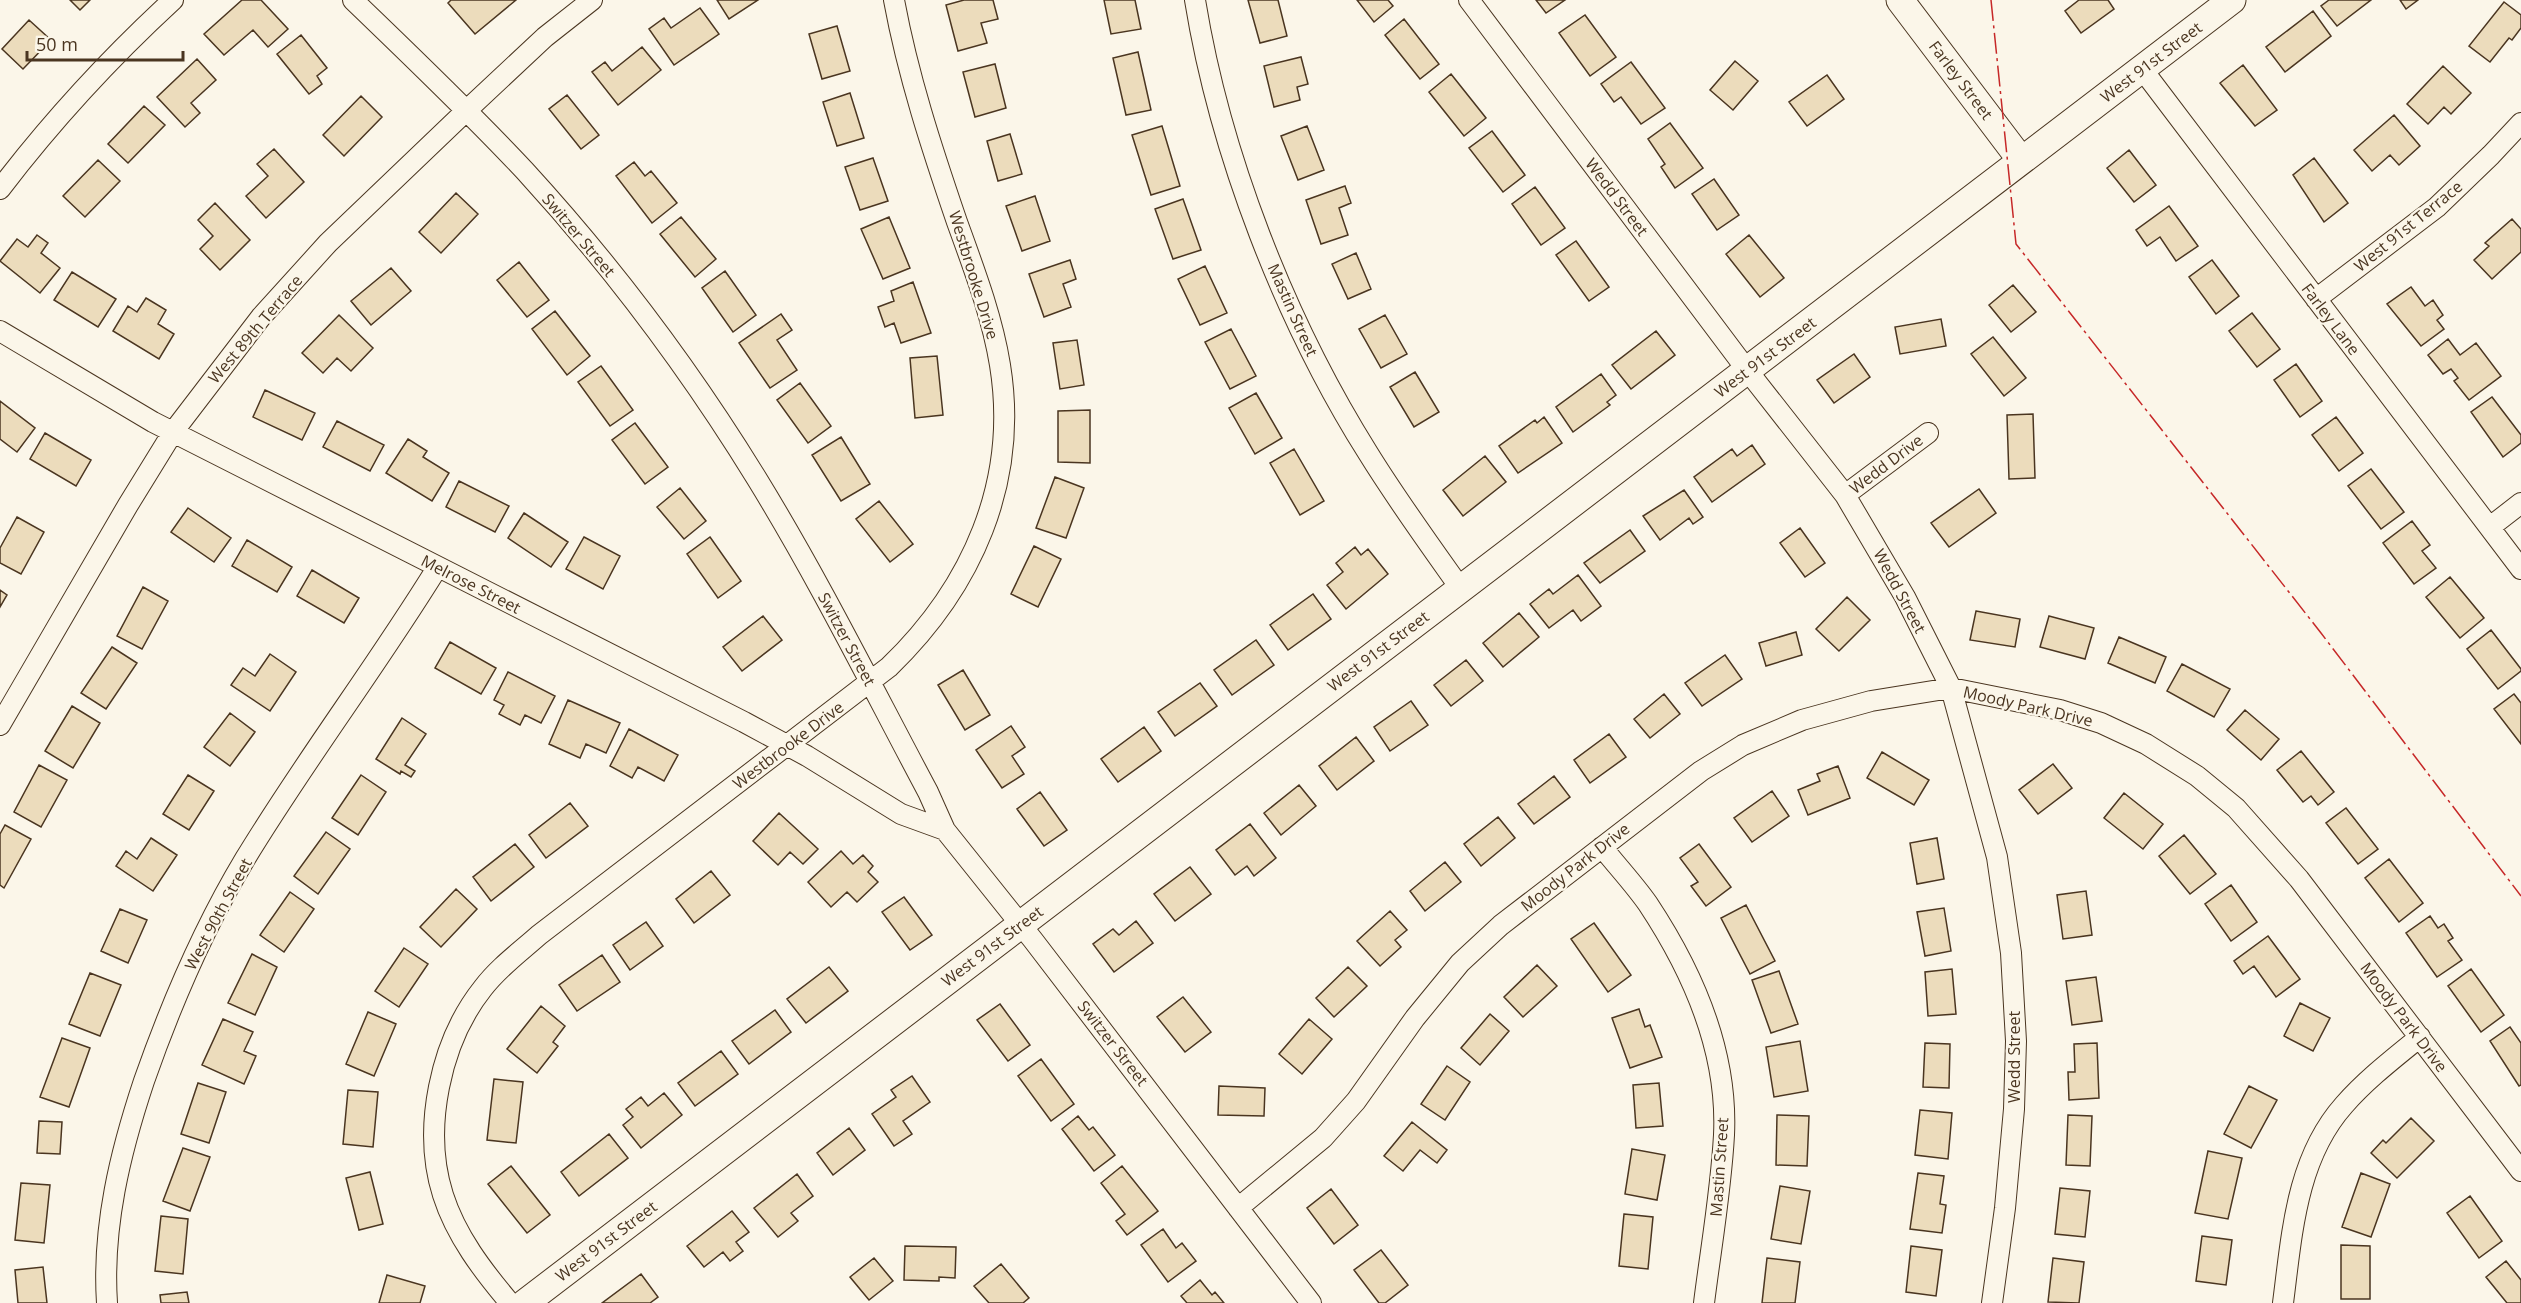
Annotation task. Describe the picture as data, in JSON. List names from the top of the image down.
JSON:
{
  "streets": {
    "street": [
      "West 91st Street",
      "Farley Street",
      "Wedd Street",
      "West 91st Terrace",
      "Switzer Street",
      "Westbrooke Drive",
      "Mastin Street",
      "Farley Lane",
      "West 89th Terrace",
      "Wedd Drive",
      "Melrose Street",
      "Moody Park Drive",
      "West 90th Street"
    ]
  },
  "crossings": [
    ["West 91st Street", "Farley Street"],
    ["West 91st Street", "Wedd Street"],
    ["West 91st Street", "Switzer Street"],
    ["West 91st Street", "Mastin Street"],
    ["West 91st Street", "Farley Lane"],
    ["Wedd Street", "Wedd Drive"],
    ["Wedd Street", "Moody Park Drive"],
    ["West 91st Terrace", "Farley Lane"],
    ["Switzer Street", "Westbrooke Drive"],
    ["Switzer Street", "West 89th Terrace"],
    ["Switzer Street", "Melrose Street"],
    ["Switzer Street", "Moody Park Drive"],
    ["Westbrooke Drive", "Melrose Street"],
    ["Mastin Street", "Moody Park Drive"],
    ["West 89th Terrace", "Melrose Street"],
    ["Melrose Street", "West 90th Street"]
  ],
  "scale_bar": "50 m"
}
